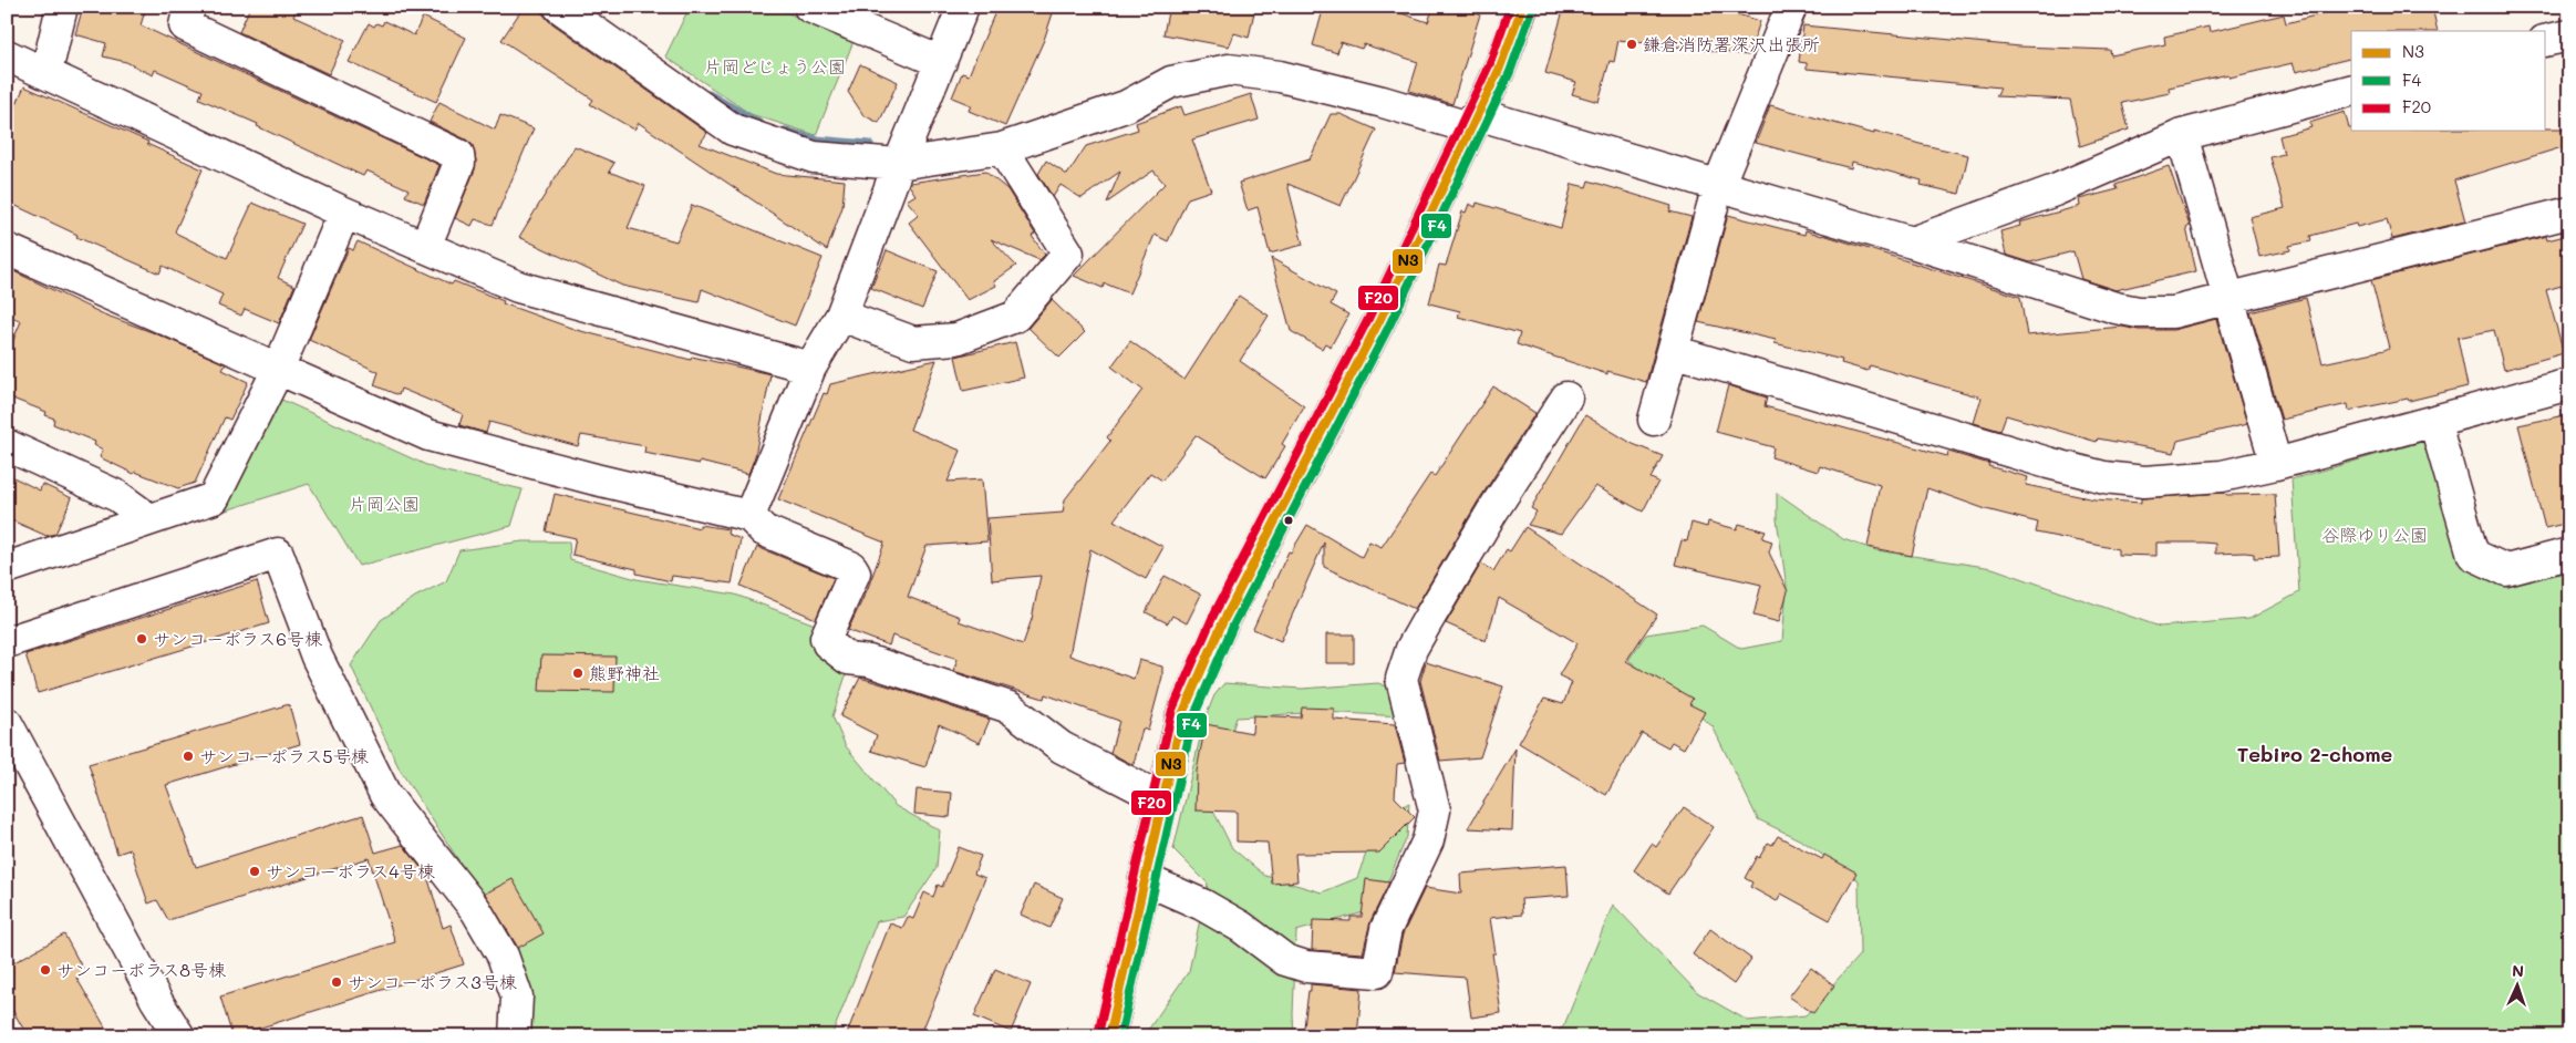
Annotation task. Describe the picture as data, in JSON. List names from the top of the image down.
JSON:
{
  "districts": ["Tebiro 2-chome"],
  "parks": ["片岡どじょう公園", "片岡公園", "谷際ゆり公園"],
  "places": [
    "鎌倉消防署深沢出張所",
    "サンコーポラス6号棟",
    "熊野神社",
    "サンコーポラス5号棟",
    "サンコーポラス4号棟",
    "サンコーポラス8号棟",
    "サンコーポラス3号棟"
  ],
  "lines": ["transit line N3", "transit line F20", "transit line F4"],
  "legend": ["N3", "F4", "F20"],
  "north": "top"
}
